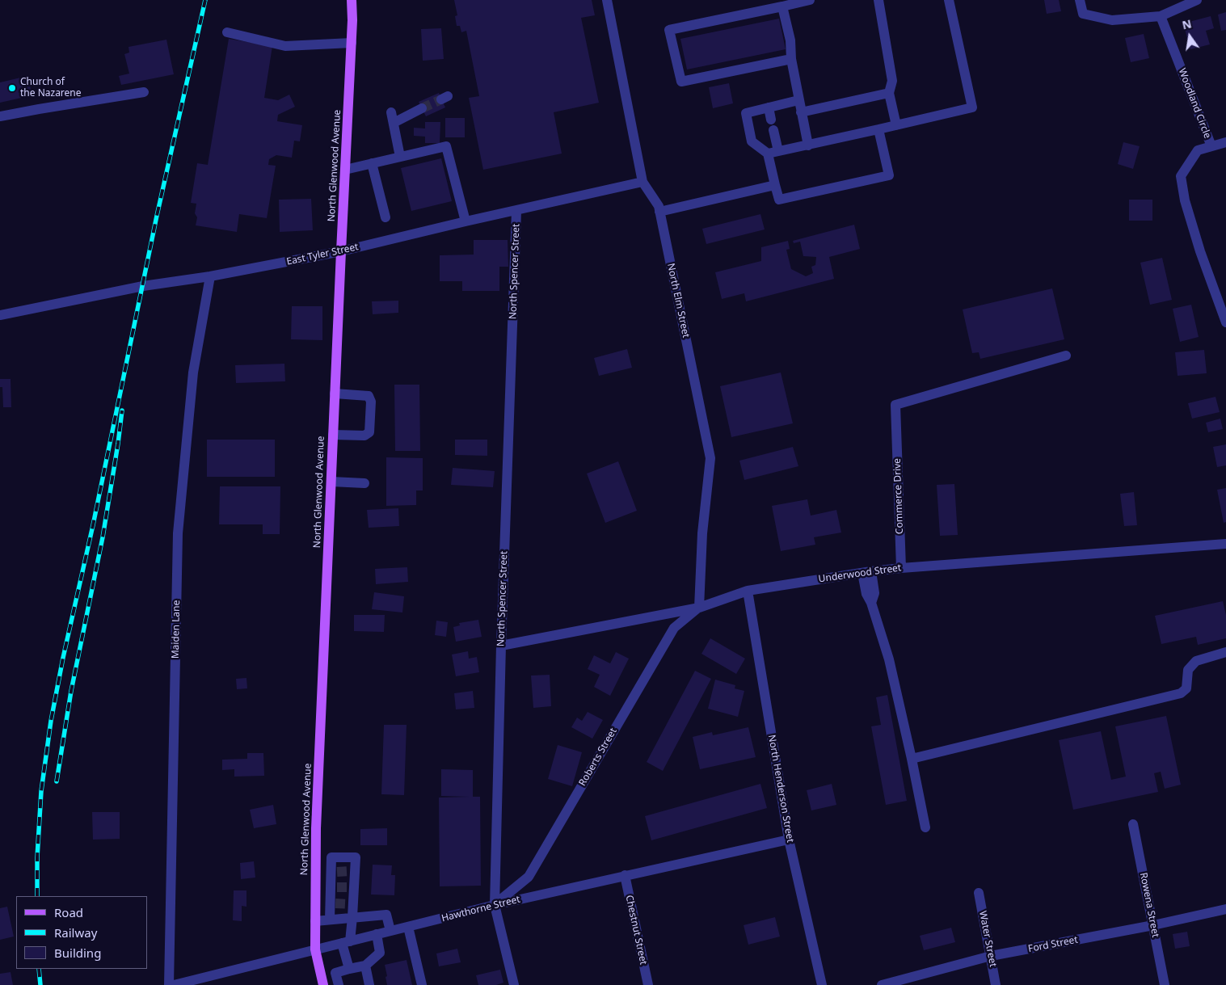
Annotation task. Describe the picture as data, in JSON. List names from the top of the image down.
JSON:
{
  "streets": {
    "main road": ["North Glenwood Avenue"],
    "street": [
      "Woodland Circle",
      "East Tyler Street",
      "North Spencer Street",
      "North Elm Street",
      "Commerce Drive",
      "Underwood Street",
      "Maiden Lane",
      "Roberts Street",
      "North Henderson Street",
      "Rowena Street",
      "Hawthorne Street",
      "Chestnut Street",
      "Water Street",
      "Ford Street"
    ]
  },
  "crossings": [
    ["North Glenwood Avenue", "East Tyler Street"],
    ["North Glenwood Avenue", "Hawthorne Street"],
    ["East Tyler Street", "North Spencer Street"],
    ["East Tyler Street", "North Elm Street"],
    ["East Tyler Street", "Maiden Lane"],
    ["North Spencer Street", "Underwood Street"],
    ["North Spencer Street", "Roberts Street"],
    ["North Spencer Street", "Hawthorne Street"],
    ["North Elm Street", "Underwood Street"],
    ["North Elm Street", "Roberts Street"],
    ["Commerce Drive", "Underwood Street"],
    ["Underwood Street", "Roberts Street"],
    ["Underwood Street", "North Henderson Street"],
    ["Roberts Street", "Hawthorne Street"],
    ["North Henderson Street", "Hawthorne Street"],
    ["Rowena Street", "Ford Street"],
    ["Hawthorne Street", "Chestnut Street"],
    ["Water Street", "Ford Street"]
  ],
  "places": ["Church of the Nazarene"],
  "legend": ["Road", "Railway", "Building"],
  "north": "top"
}
